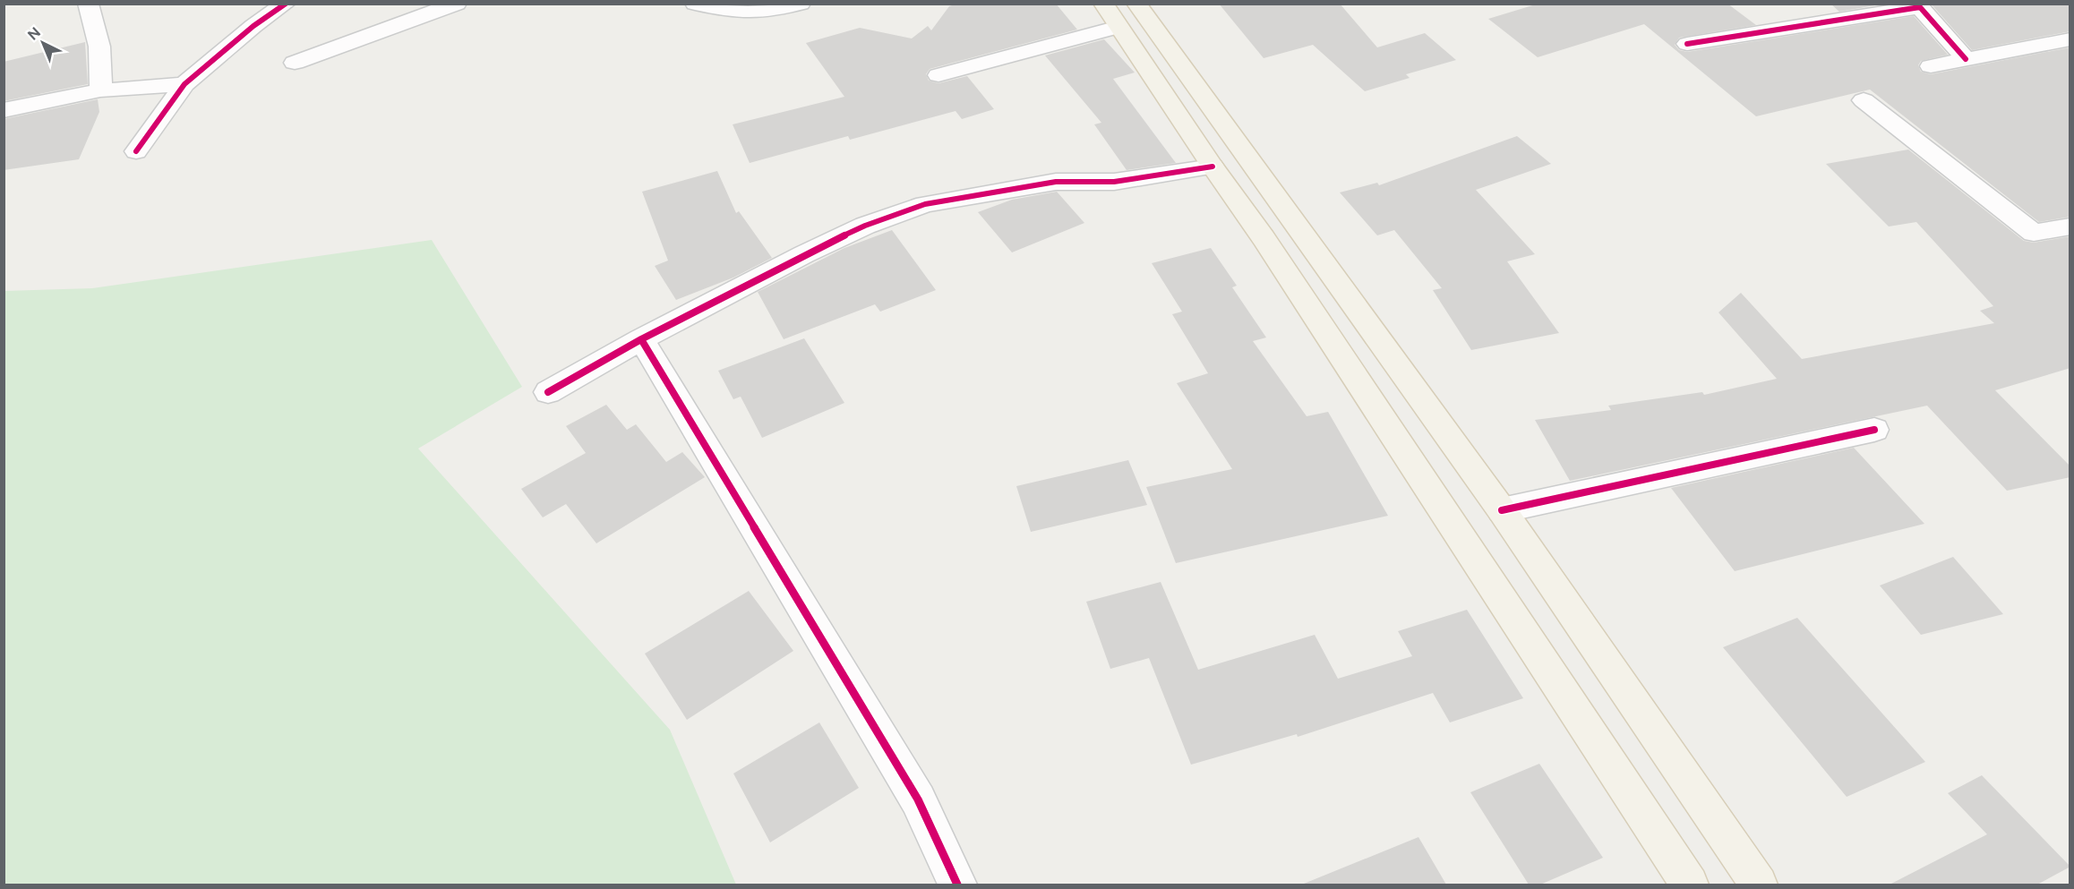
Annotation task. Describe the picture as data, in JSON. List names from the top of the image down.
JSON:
{
  "north": "top left"
}
